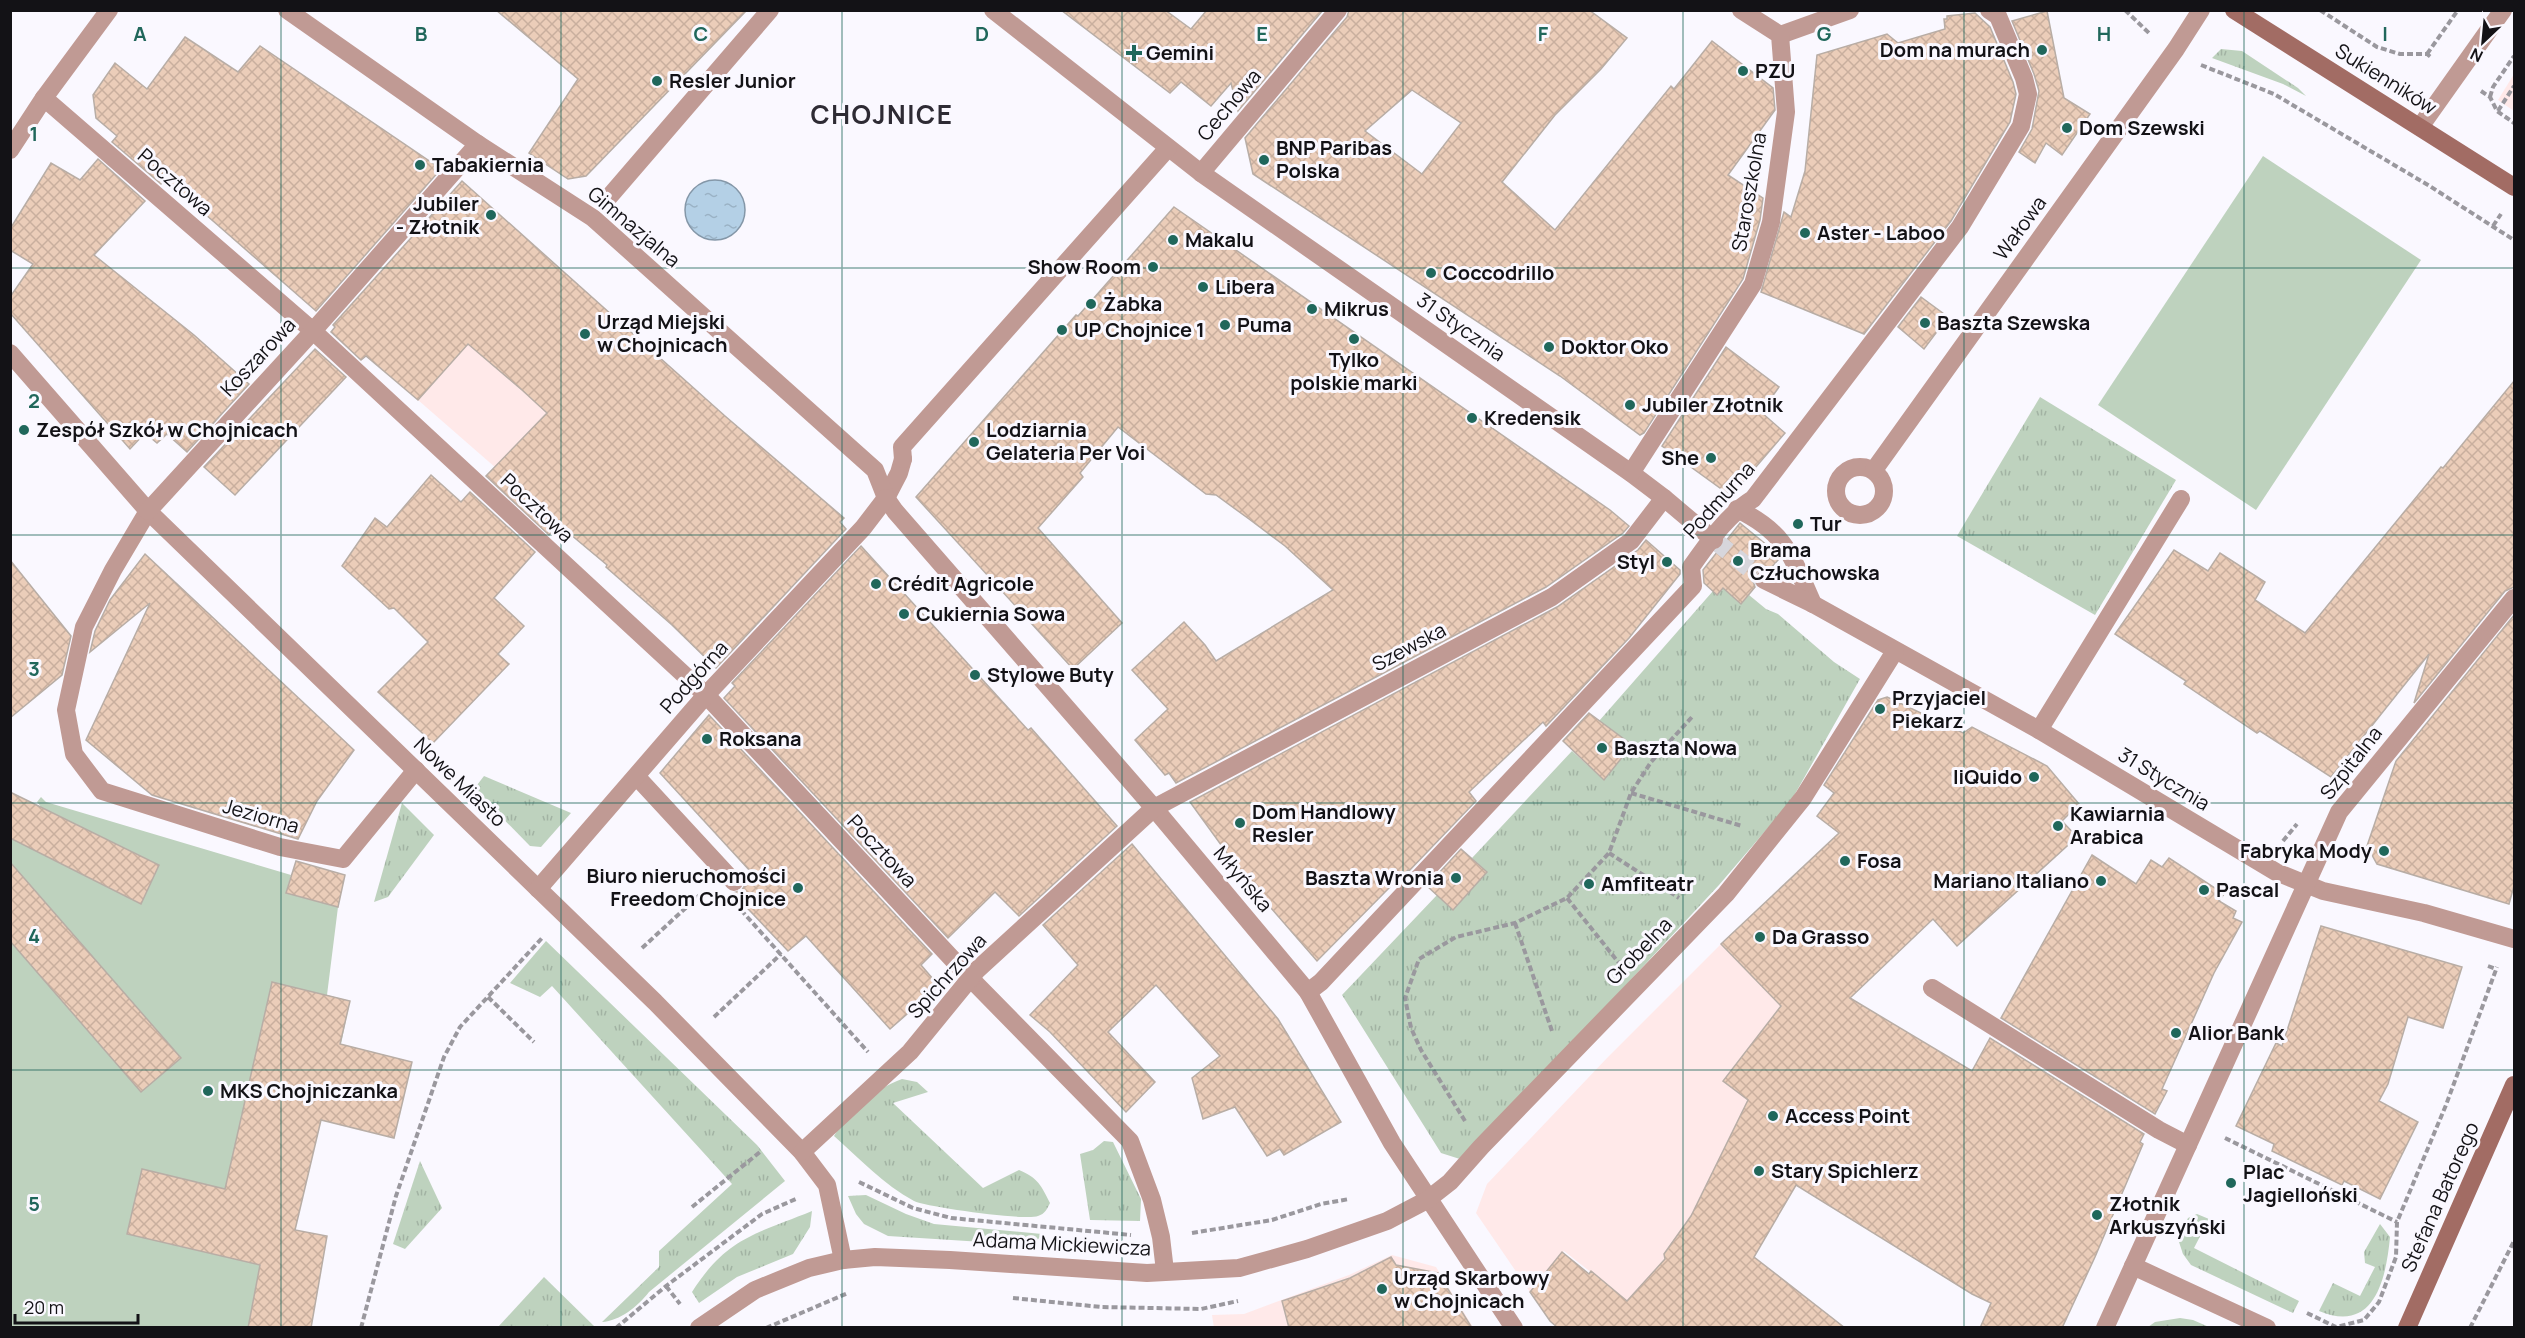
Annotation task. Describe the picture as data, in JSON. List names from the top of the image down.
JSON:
{
  "streets": {
    "main road": ["Sukienników", "Stefana Batorego"],
    "street": [
      "Cechowa",
      "Pocztowa",
      "Staroszkolna",
      "Gimnazjalna",
      "Wałowa",
      "31 Stycznia",
      "Koszarowa",
      "Podmurna",
      "Szewska",
      "Podgórna",
      "Szpitalna",
      "Nowe Miasto",
      "Jeziorna",
      "Młyńska",
      "Grobelna",
      "Spichrzowa",
      "Adama Mickiewicza"
    ]
  },
  "crossings": [
    ["Cechowa", "31 Stycznia"],
    ["Pocztowa", "Koszarowa"],
    ["Pocztowa", "Podgórna"],
    ["Pocztowa", "Spichrzowa"],
    ["Pocztowa", "Adama Mickiewicza"],
    ["Staroszkolna", "31 Stycznia"],
    ["Gimnazjalna", "Koszarowa"],
    ["Gimnazjalna", "Podgórna"],
    ["Gimnazjalna", "Młyńska"],
    ["31 Stycznia", "Podmurna"],
    ["31 Stycznia", "Szewska"],
    ["31 Stycznia", "Podgórna"],
    ["31 Stycznia", "Szpitalna"],
    ["31 Stycznia", "Grobelna"],
    ["Koszarowa", "Nowe Miasto"],
    ["Koszarowa", "Jeziorna"],
    ["Podmurna", "Młyńska"],
    ["Szewska", "Młyńska"],
    ["Szewska", "Spichrzowa"],
    ["Podgórna", "Nowe Miasto"],
    ["Podgórna", "Młyńska"],
    ["Nowe Miasto", "Jeziorna"],
    ["Nowe Miasto", "Spichrzowa"],
    ["Nowe Miasto", "Adama Mickiewicza"],
    ["Młyńska", "Grobelna"],
    ["Młyńska", "Spichrzowa"],
    ["Młyńska", "Adama Mickiewicza"],
    ["Grobelna", "Adama Mickiewicza"]
  ],
  "districts": ["CHOJNICE"],
  "places": {
    "other": [
      "Dom na murach",
      "PZU",
      "Resler Junior",
      "Dom Szewski",
      "BNP Paribas Polska",
      "Tabakiernia",
      "Jubiler - Złotnik",
      "Aster - Laboo",
      "Makalu",
      "Show Room",
      "Coccodrillo",
      "Libera",
      "Żabka",
      "Mikrus",
      "Baszta Szewska",
      "Puma",
      "UP Chojnice 1",
      "Urząd Miejski w Chojnicach",
      "Tylko polskie marki",
      "Doktor Oko",
      "Jubiler Złotnik",
      "Kredensik",
      "Zespół Szkół w Chojnicach",
      "Lodziarnia Gelateria Per Voi",
      "She",
      "Tur",
      "Brama Człuchowska",
      "Styl",
      "Crédit Agricole",
      "Cukiernia Sowa",
      "Stylowe Buty",
      "Przyjaciel Piekarz",
      "Roksana",
      "Baszta Nowa",
      "liQuido",
      "Dom Handlowy Resler",
      "Kawiarnia Arabica",
      "Fabryka Mody",
      "Fosa",
      "Baszta Wronia",
      "Mariano Italiano",
      "Amfiteatr",
      "Biuro nieruchomości Freedom Chojnice",
      "Pascal",
      "Da Grasso",
      "Alior Bank",
      "MKS Chojniczanka",
      "Access Point",
      "Stary Spichlerz",
      "Plac Jagielloński",
      "Złotnik Arkuszyński",
      "Urząd Skarbowy w Chojnicach"
    ],
    "health": ["Gemini"]
  },
  "scale_bar": "20 m",
  "north": "bottom left",
  "grid": {
    "columns": [
      "A",
      "B",
      "C",
      "D",
      "E",
      "F",
      "G",
      "H",
      "I"
    ],
    "rows": [
      "1",
      "2",
      "3",
      "4",
      "5"
    ]
  }
}
